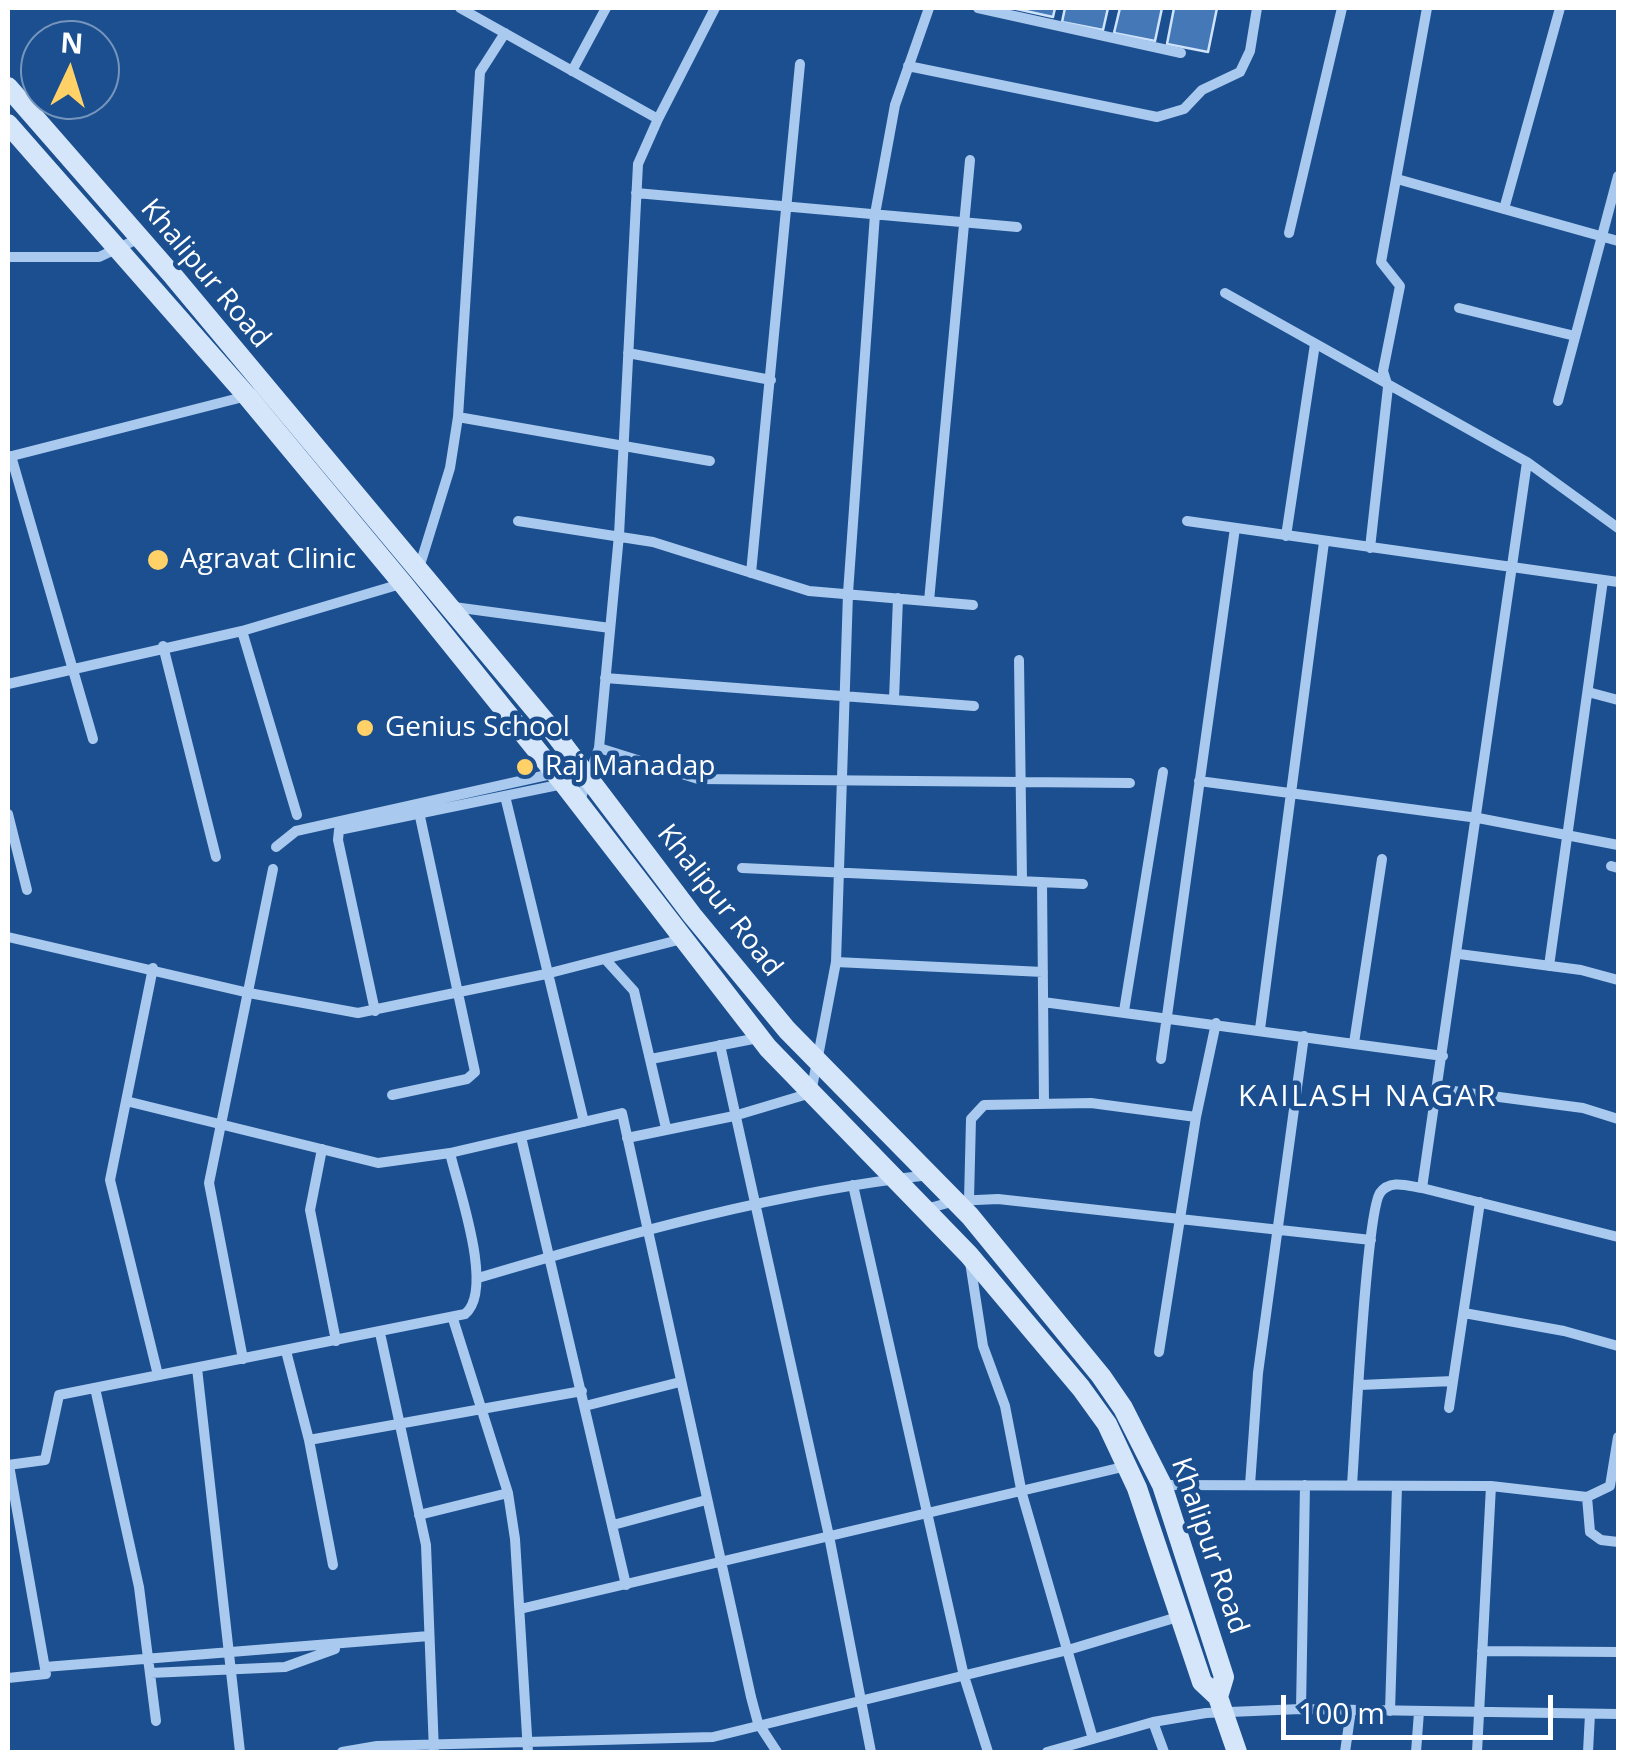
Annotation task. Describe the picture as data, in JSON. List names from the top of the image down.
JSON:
{
  "streets": {
    "street": ["Khalipur Road"]
  },
  "districts": ["KAILASH NAGAR"],
  "places": ["Agravat Clinic", "Genius School", "Raj Manadap"],
  "scale_bar": "100 m",
  "north": "top"
}
